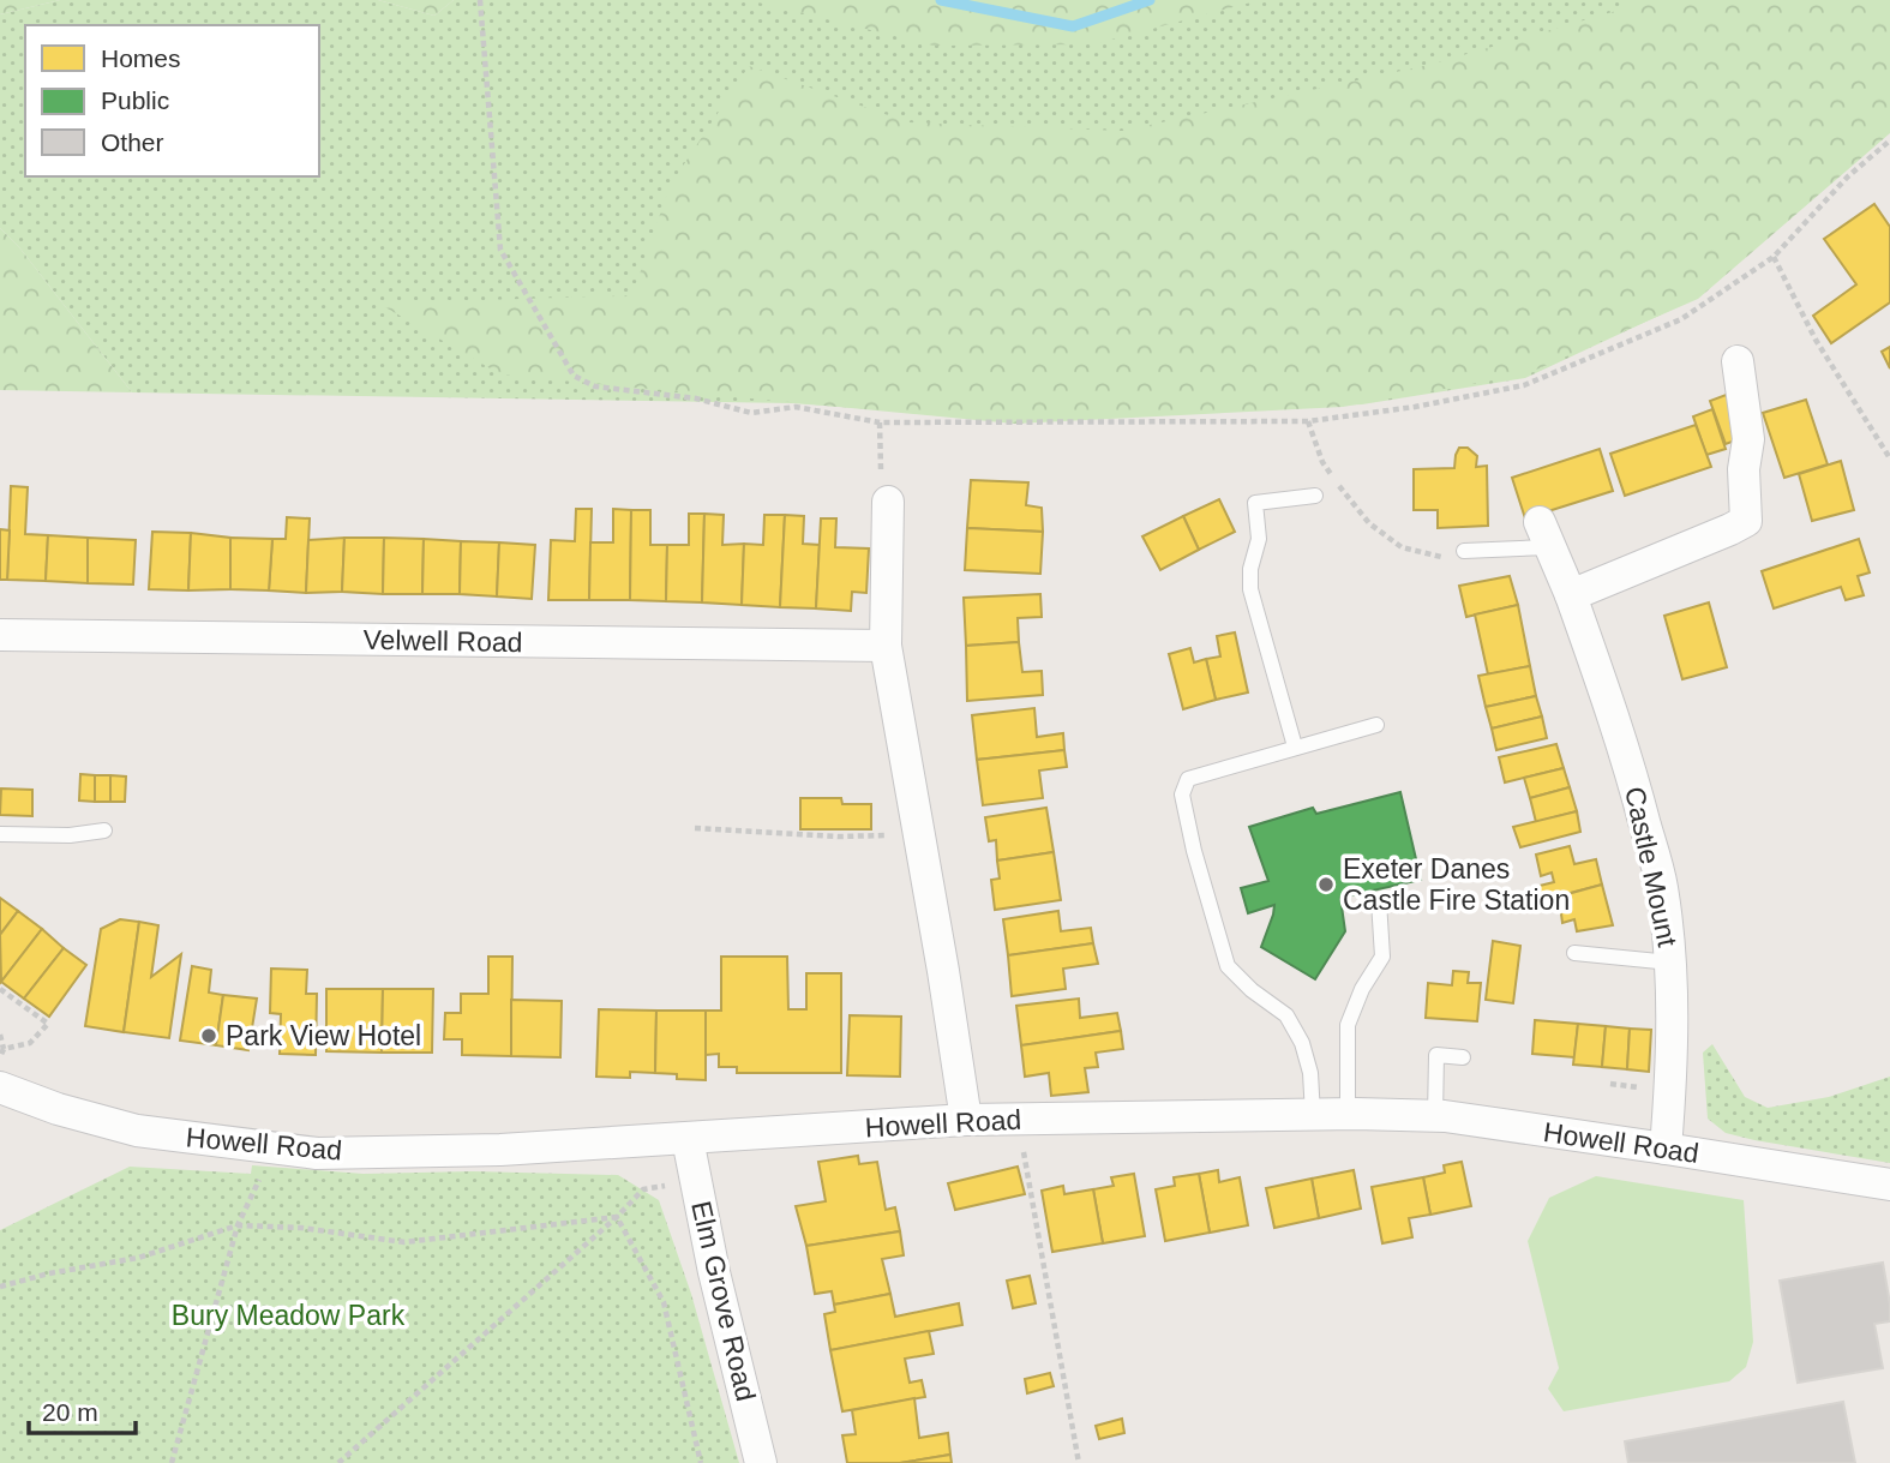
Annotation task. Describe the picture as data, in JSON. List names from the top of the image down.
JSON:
{
  "streets": {
    "street": [
      "Velwell Road",
      "Castle Mount",
      "Howell Road",
      "Elm Grove Road"
    ]
  },
  "crossings": [
    ["Castle Mount", "Howell Road"],
    ["Howell Road", "Elm Grove Road"]
  ],
  "parks": ["Bury Meadow Park"],
  "places": ["Exeter Danes Castle Fire Station", "Park View Hotel"],
  "legend": ["Homes", "Public", "Other"],
  "scale_bar": "20 m"
}
